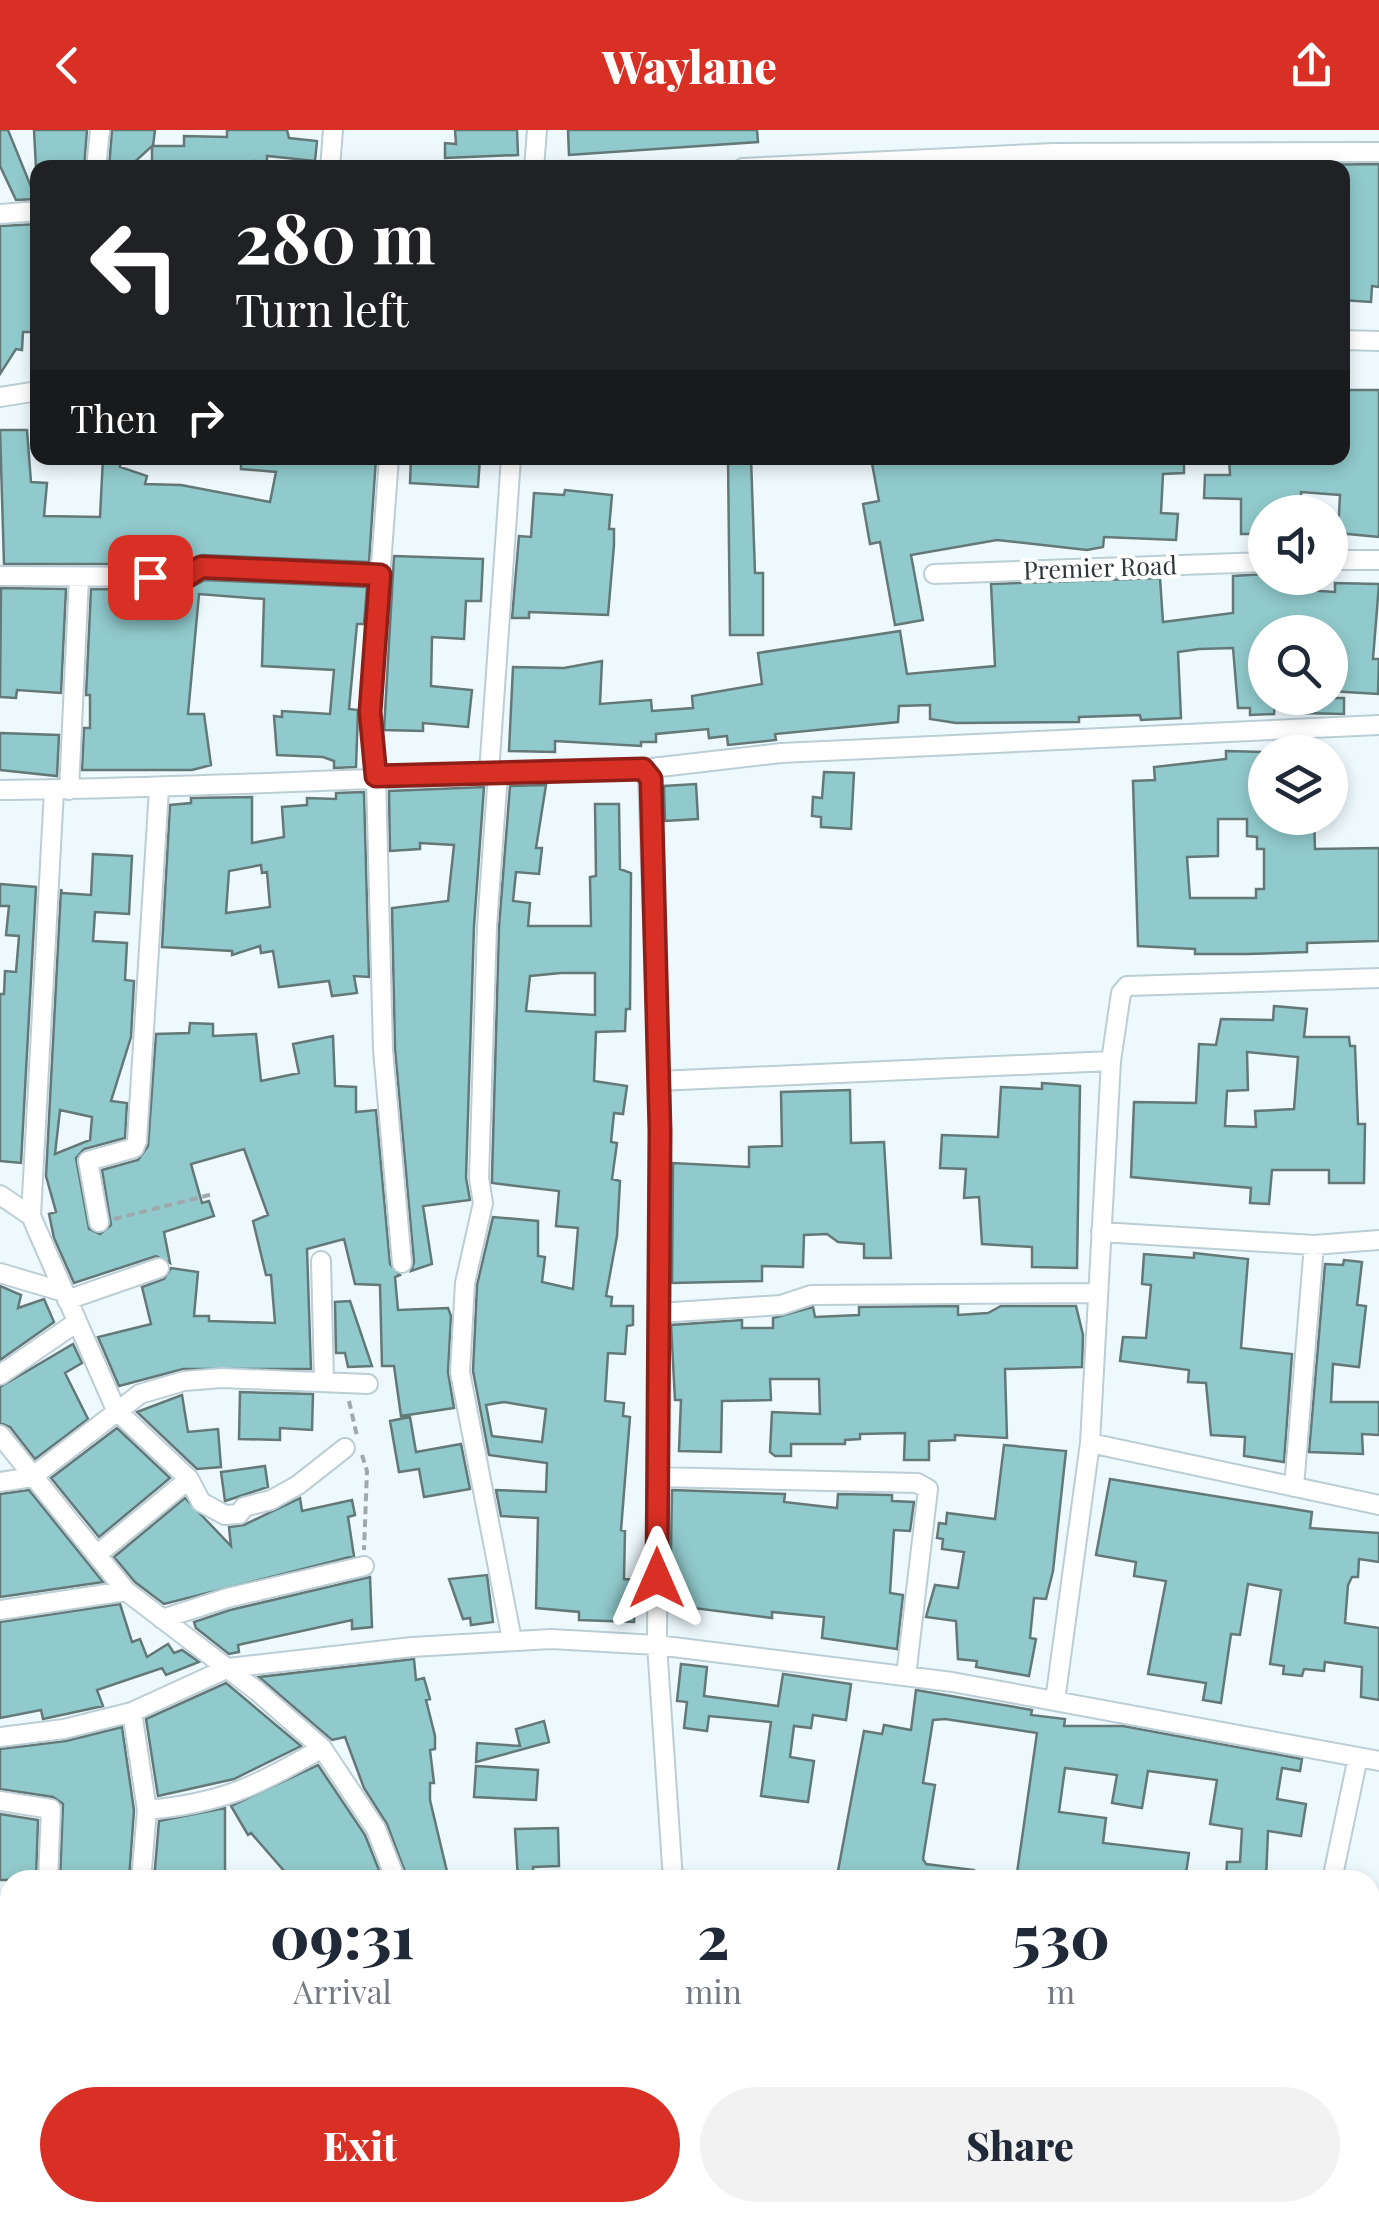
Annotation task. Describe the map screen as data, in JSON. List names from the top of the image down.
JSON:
{
  "streets": {
    "street": ["Premier Road"]
  },
  "page": {
    "header": "Waylane",
    "turn": ["280 m", "Turn left"],
    "then": "Then",
    "eta": [
      "09:31",
      "Arrival",
      "2",
      "min",
      "530",
      "m"
    ],
    "buttons": ["Exit", "Share"]
  }
}
